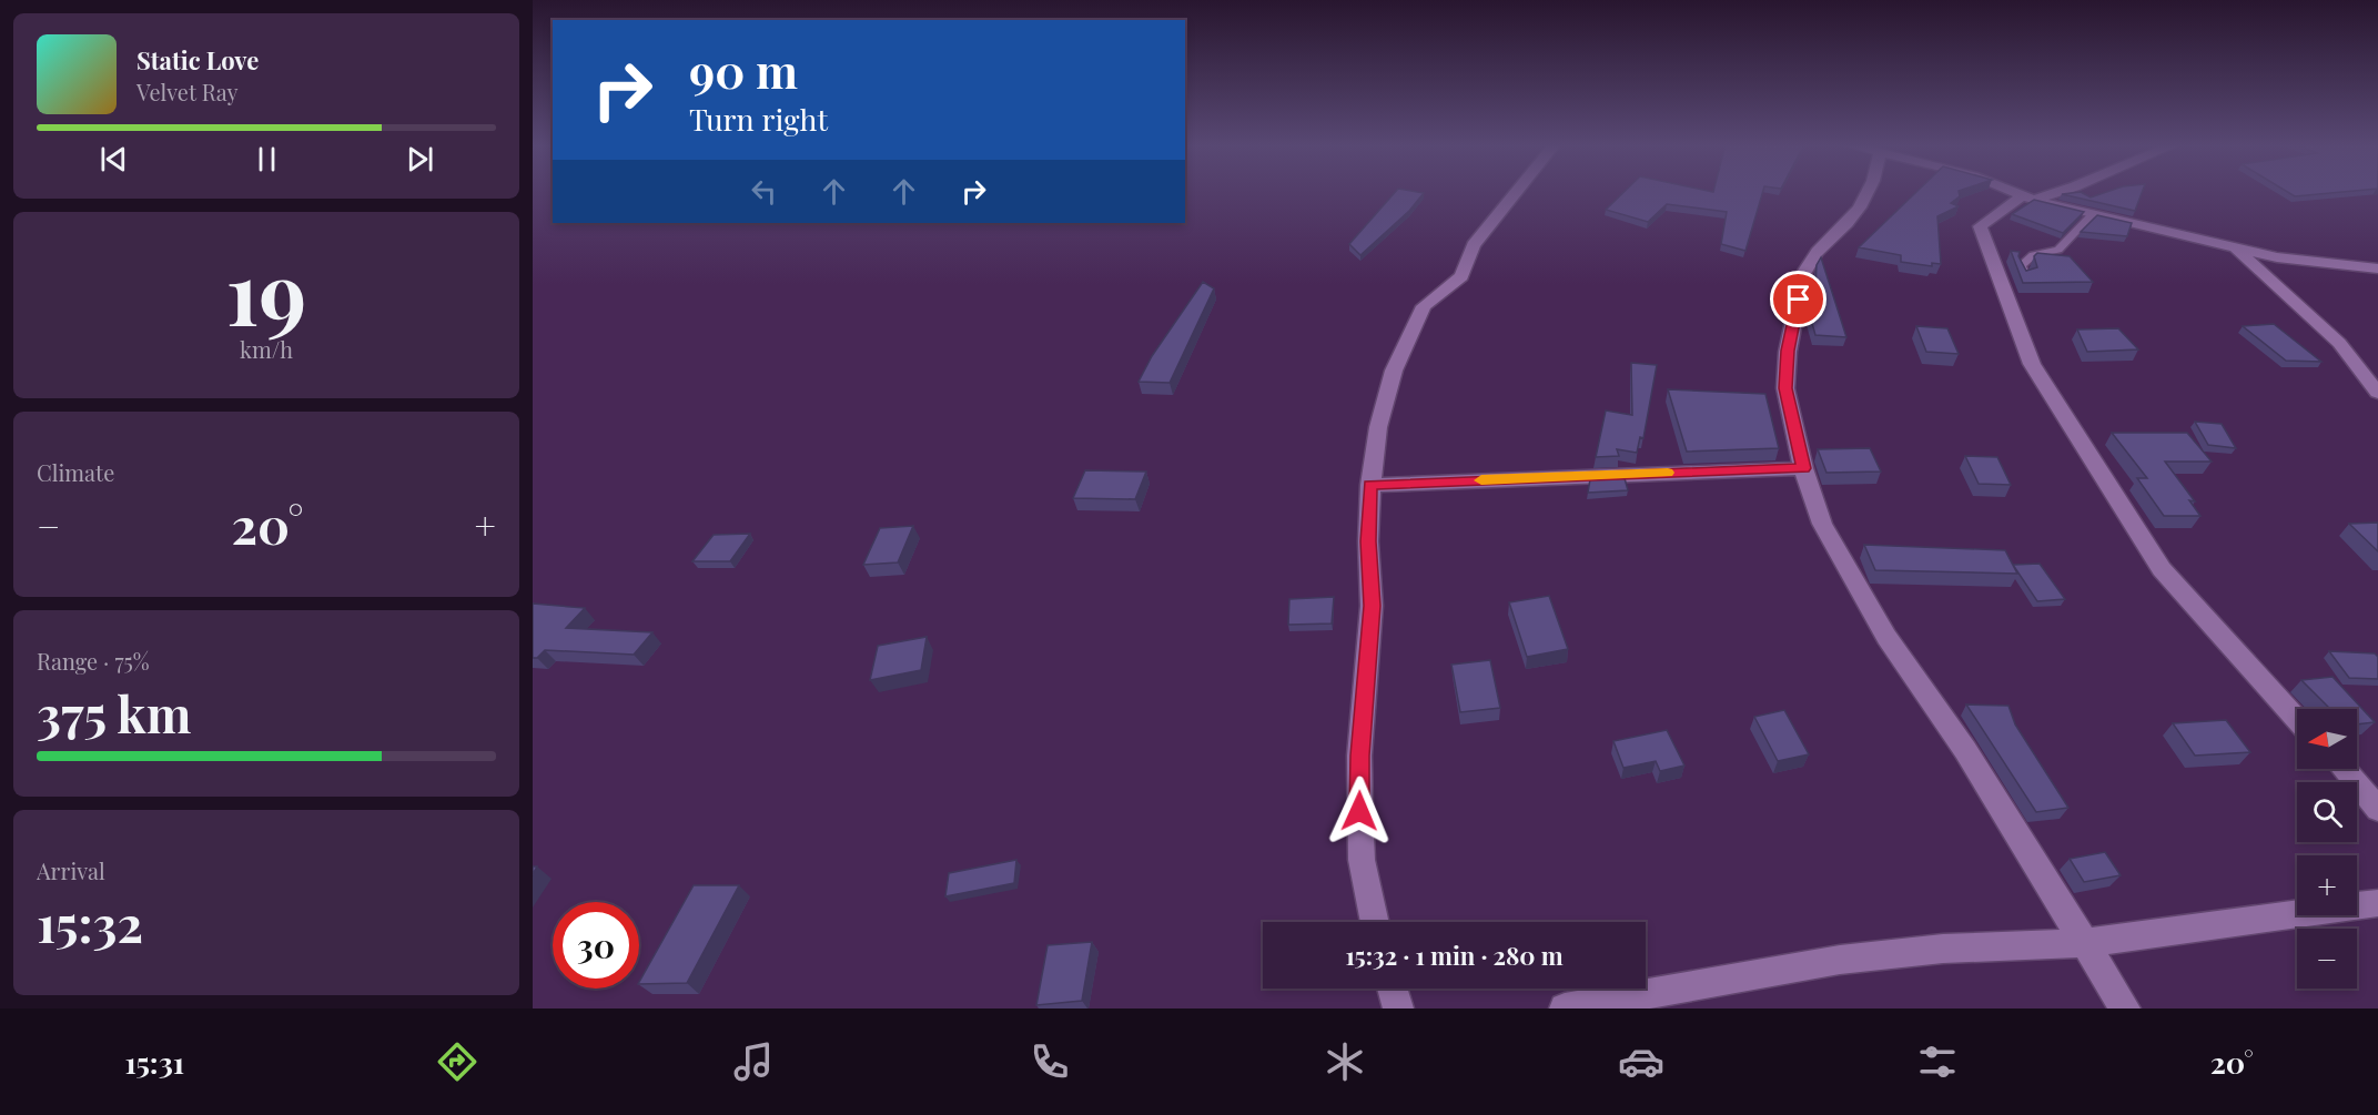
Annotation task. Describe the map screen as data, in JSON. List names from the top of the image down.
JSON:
{
  "north": "left",
  "page": {
    "turn": ["90 m", "Turn right"],
    "song": ["Static Love", "Velvet Ray"],
    "tile": [
      ["19", "km/h"],
      "Climate",
      ["Range · 75%", "375 km"],
      ["Arrival", "15:32"]
    ],
    "heat": ["−", "20°", "+"],
    "map_buttons": ["+", "−"],
    "limit": "30",
    "trip": "15:32 · 1 min · 280 m",
    "tabs": ["15:31", "20°"]
  }
}
